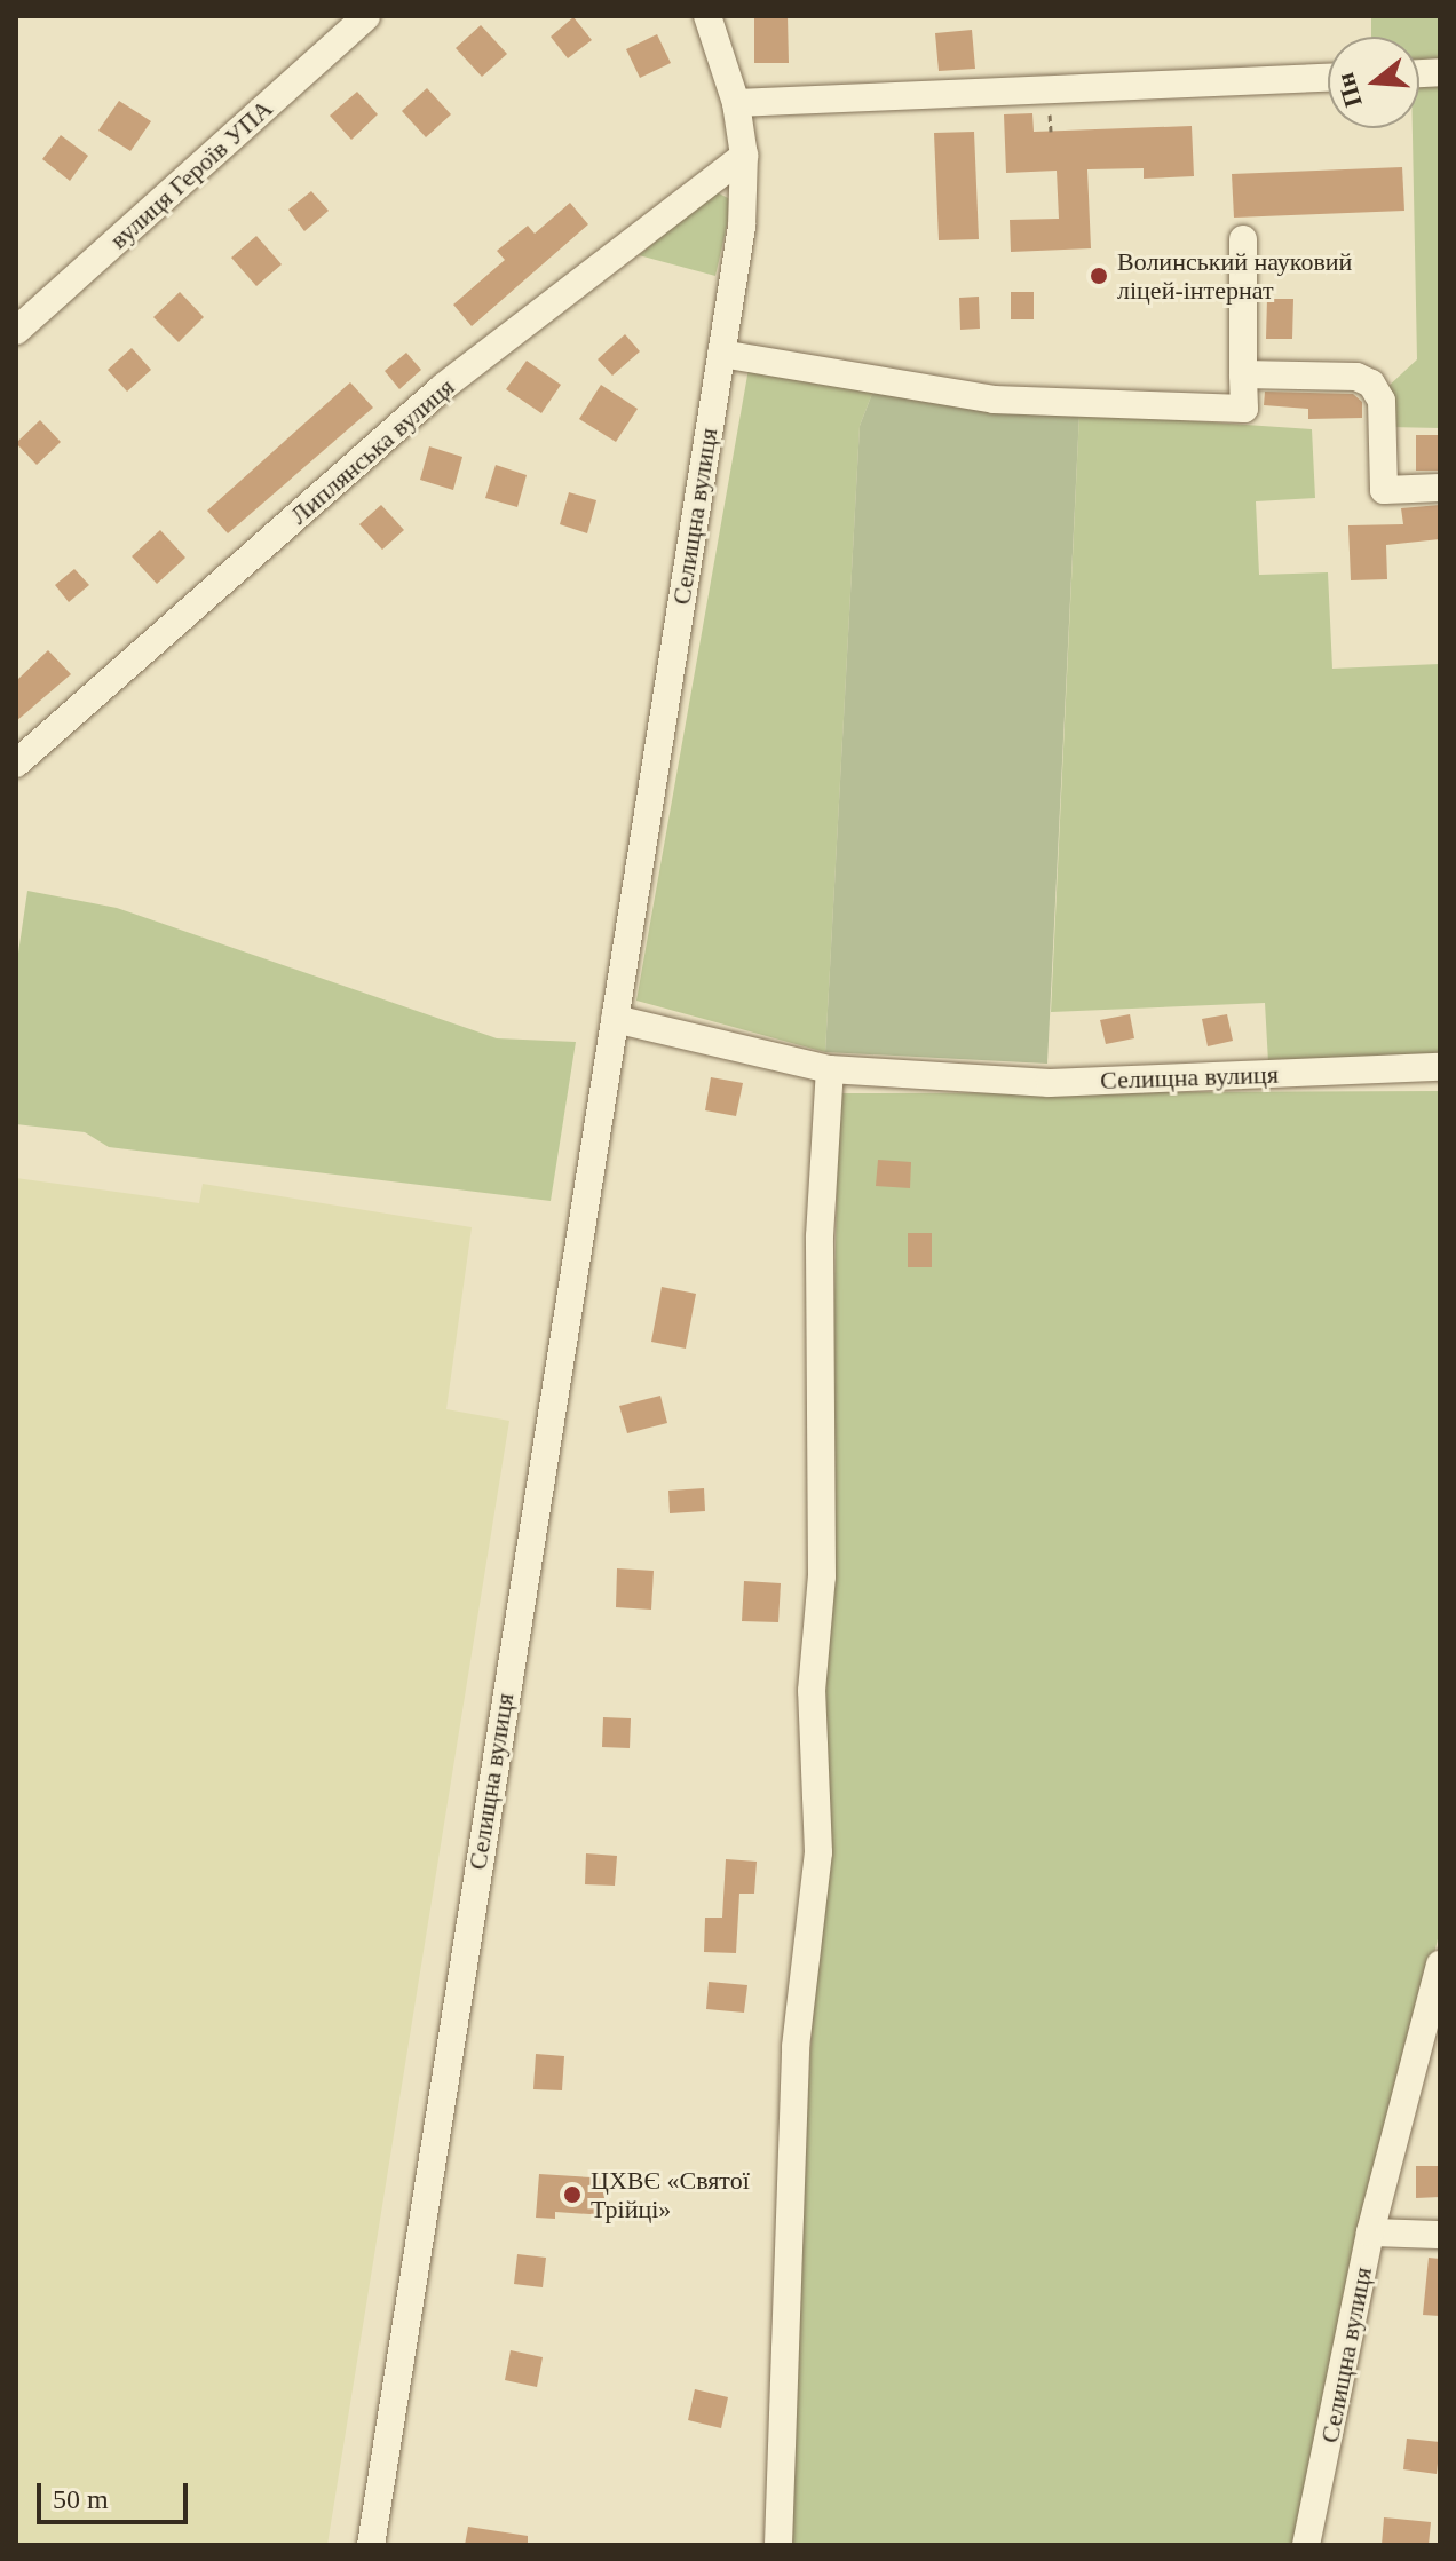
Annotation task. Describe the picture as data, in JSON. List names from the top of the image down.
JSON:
{
  "streets": {
    "street": ["вулиця Героїв УПА", "Липлянська вулиця", "Селищна вулиця"]
  },
  "crossings": [
    ["Липлянська вулиця", "Селищна вулиця"]
  ],
  "places": ["Волинський науковий ліцей-інтернат", "ЦХВЄ «Святої Трійці»"],
  "scale_bar": "50 m",
  "north": "left"
}
